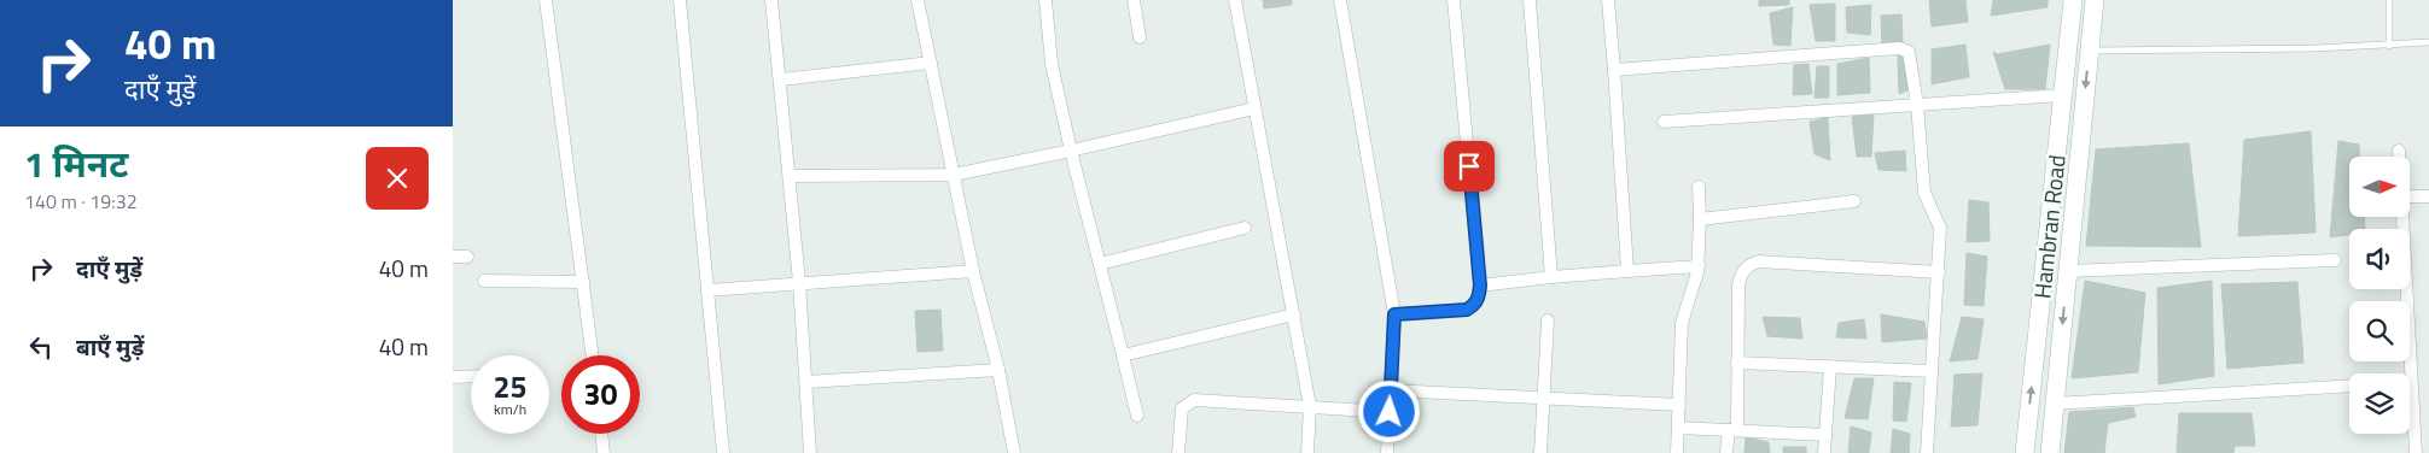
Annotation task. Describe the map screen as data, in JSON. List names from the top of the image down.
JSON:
{
  "streets": {
    "main road": ["Hambran Road"]
  },
  "north": "right",
  "page": {
    "turn": ["40 m", "दाएँ मुड़ें"],
    "heading": ["1 मिनट", "140 m · 19:32"],
    "list": [
      {
        "name": "दाएँ मुड़ें",
        "value": "40 m"
      },
      {
        "name": "बाएँ मुड़ें",
        "value": "40 m"
      }
    ],
    "speed": "25 km/h",
    "limit": "30"
  }
}
